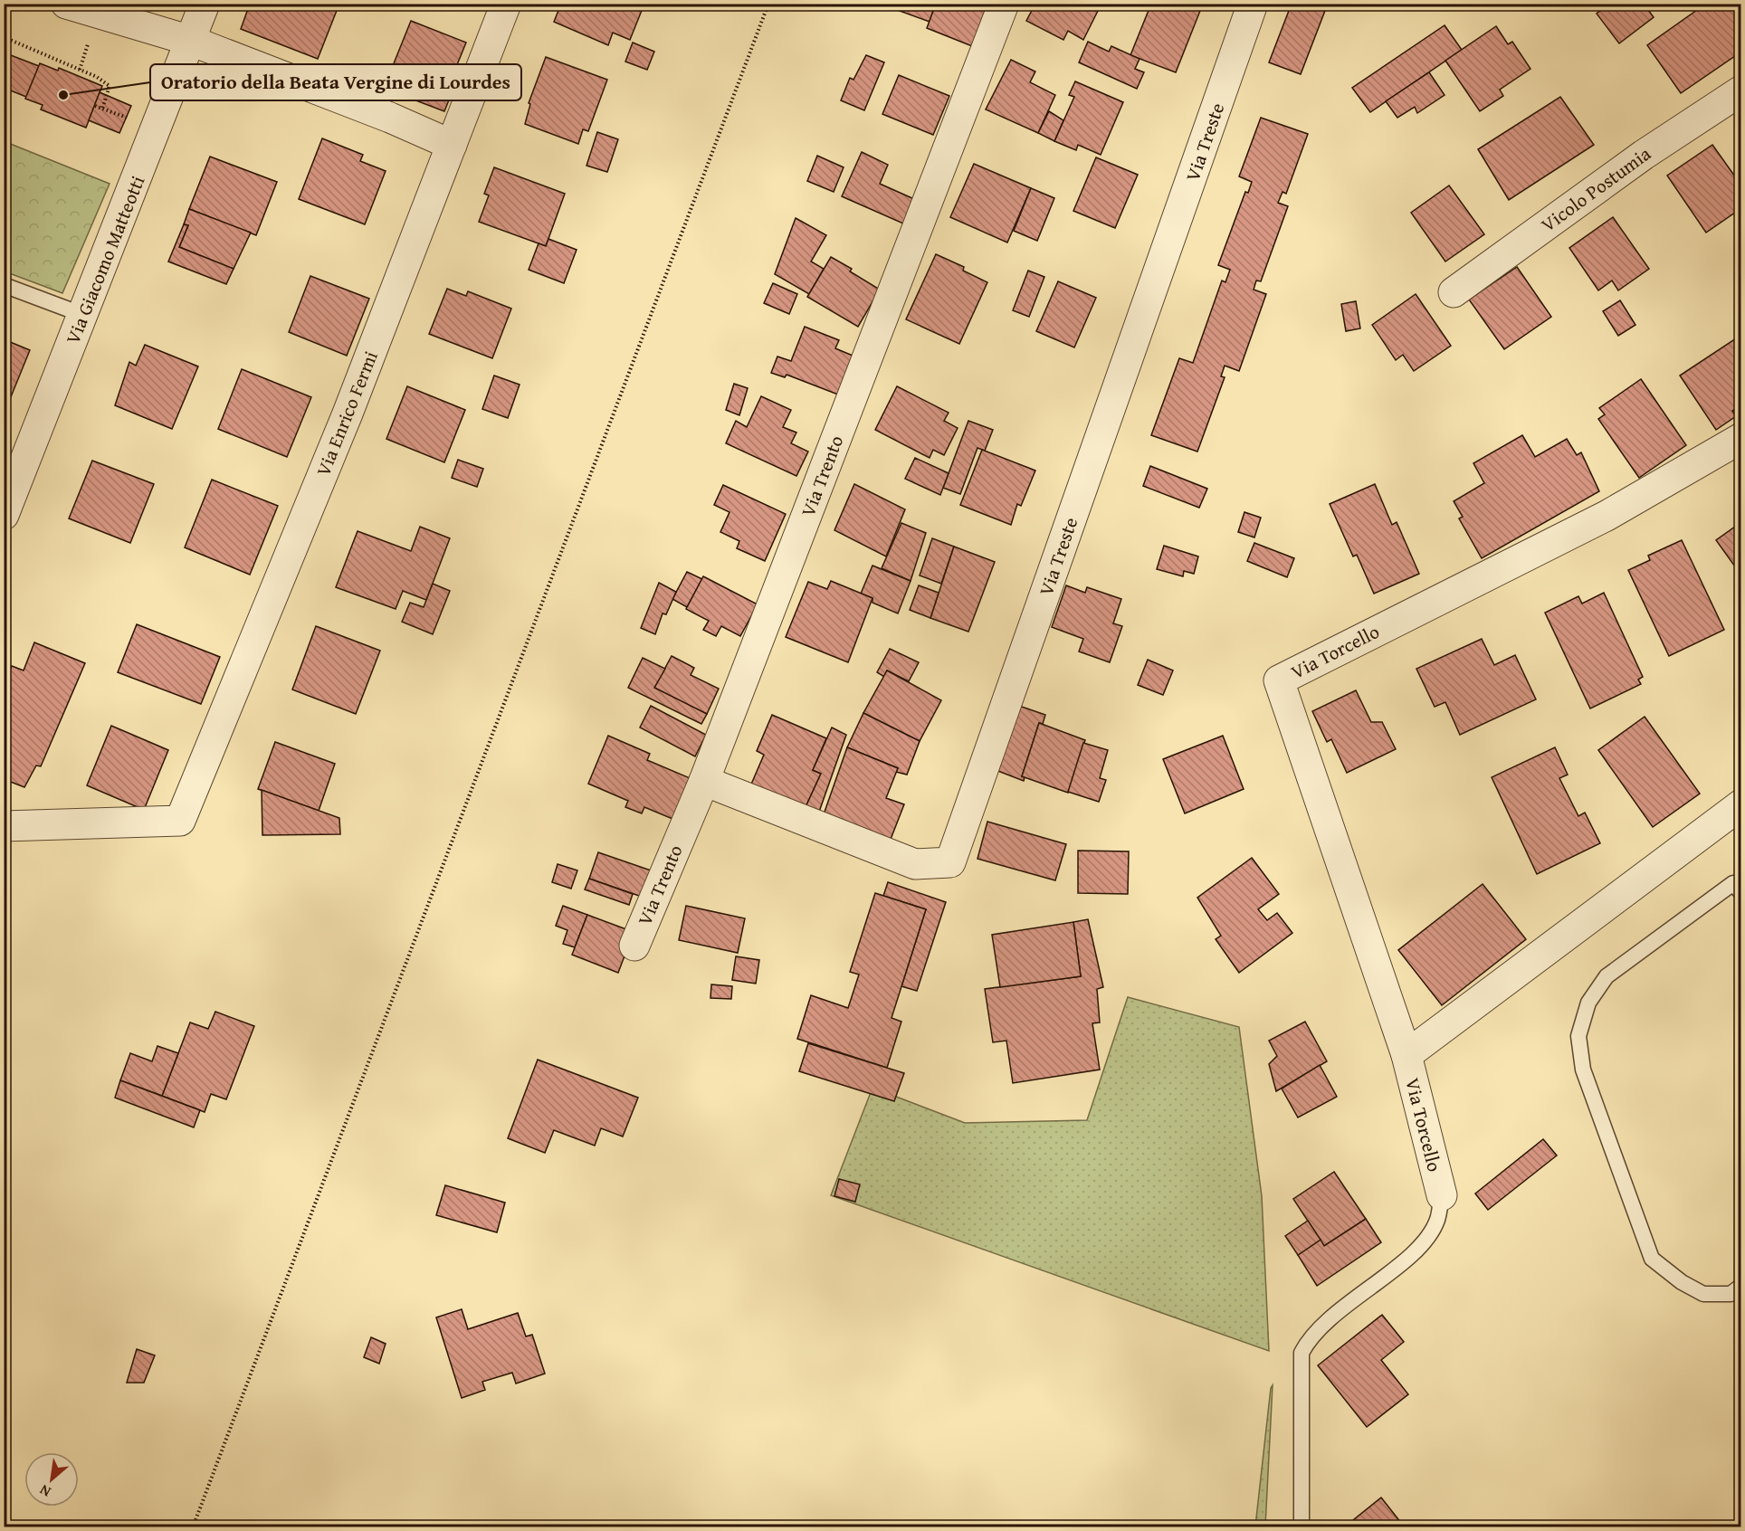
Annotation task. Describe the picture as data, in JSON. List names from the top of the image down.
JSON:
{
  "streets": {
    "street": [
      "Via Treste",
      "Vicolo Postumia",
      "Via Giacomo Matteotti",
      "Via Enrico Fermi",
      "Via Trento",
      "Via Torcello"
    ]
  },
  "crossings": [
    ["Via Treste", "Via Trento"]
  ],
  "places": ["Oratorio della Beata Vergine di Lourdes"],
  "north": "bottom left"
}
